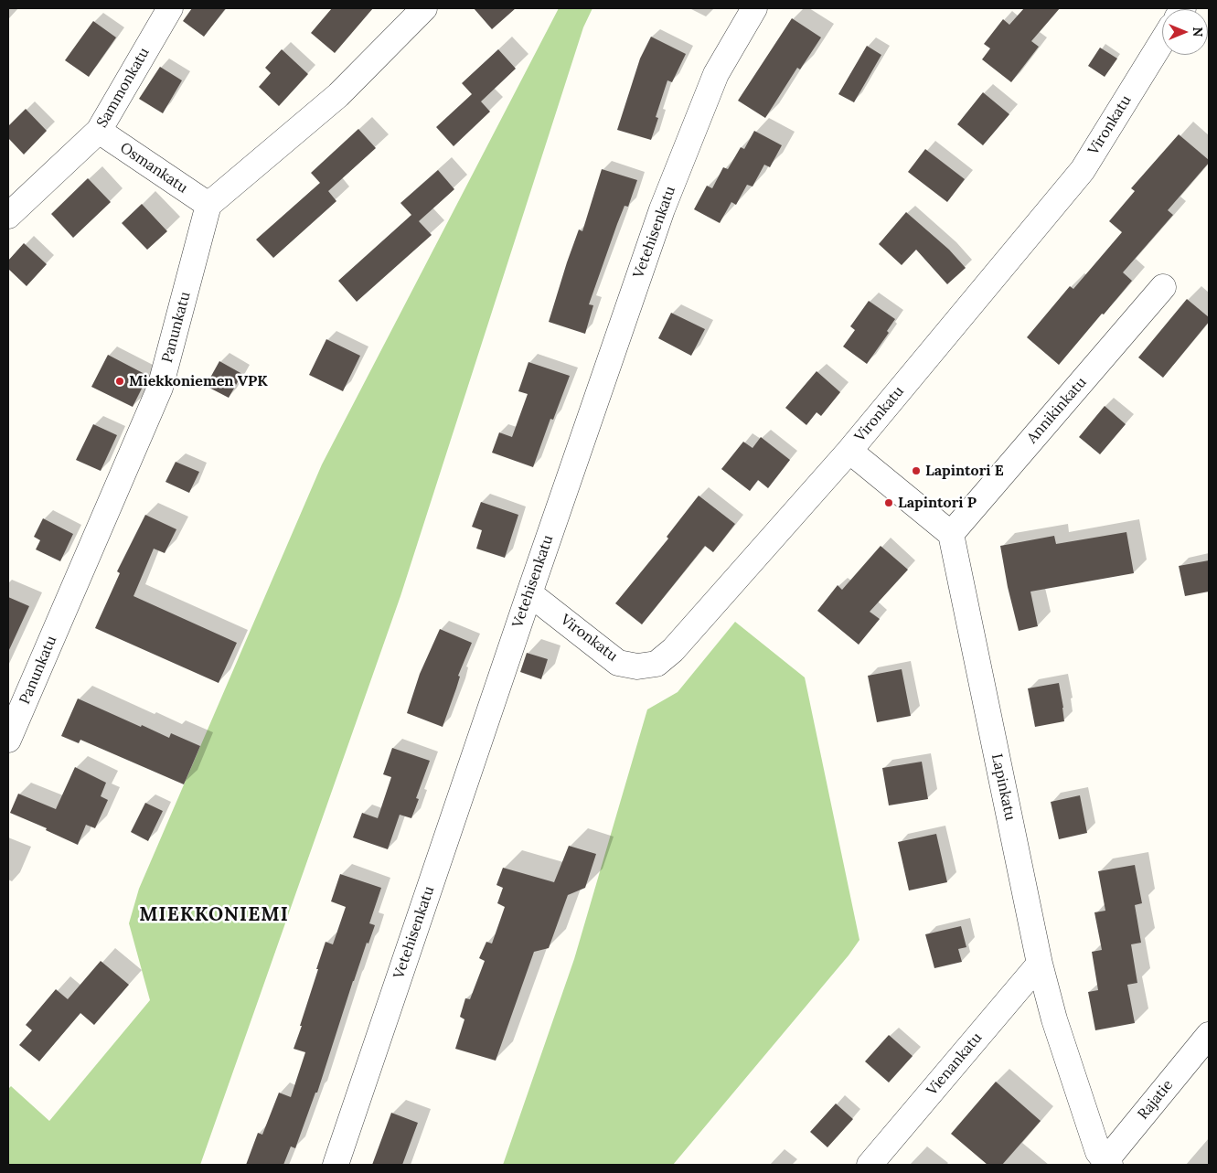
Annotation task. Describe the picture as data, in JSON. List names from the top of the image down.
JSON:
{
  "streets": {
    "street": [
      "Sammonkatu",
      "Vironkatu",
      "Osmankatu",
      "Vetehisenkatu",
      "Panunkatu",
      "Annikinkatu",
      "Lapinkatu",
      "Vienankatu",
      "Rajatie"
    ]
  },
  "crossings": [
    ["Sammonkatu", "Osmankatu"],
    ["Vironkatu", "Vetehisenkatu"],
    ["Osmankatu", "Panunkatu"],
    ["Annikinkatu", "Lapinkatu"],
    ["Lapinkatu", "Vienankatu"],
    ["Lapinkatu", "Rajatie"]
  ],
  "districts": ["MIEKKONIEMI"],
  "places": ["Miekkoniemen VPK", "Lapintori E", "Lapintori P"],
  "north": "right"
}
